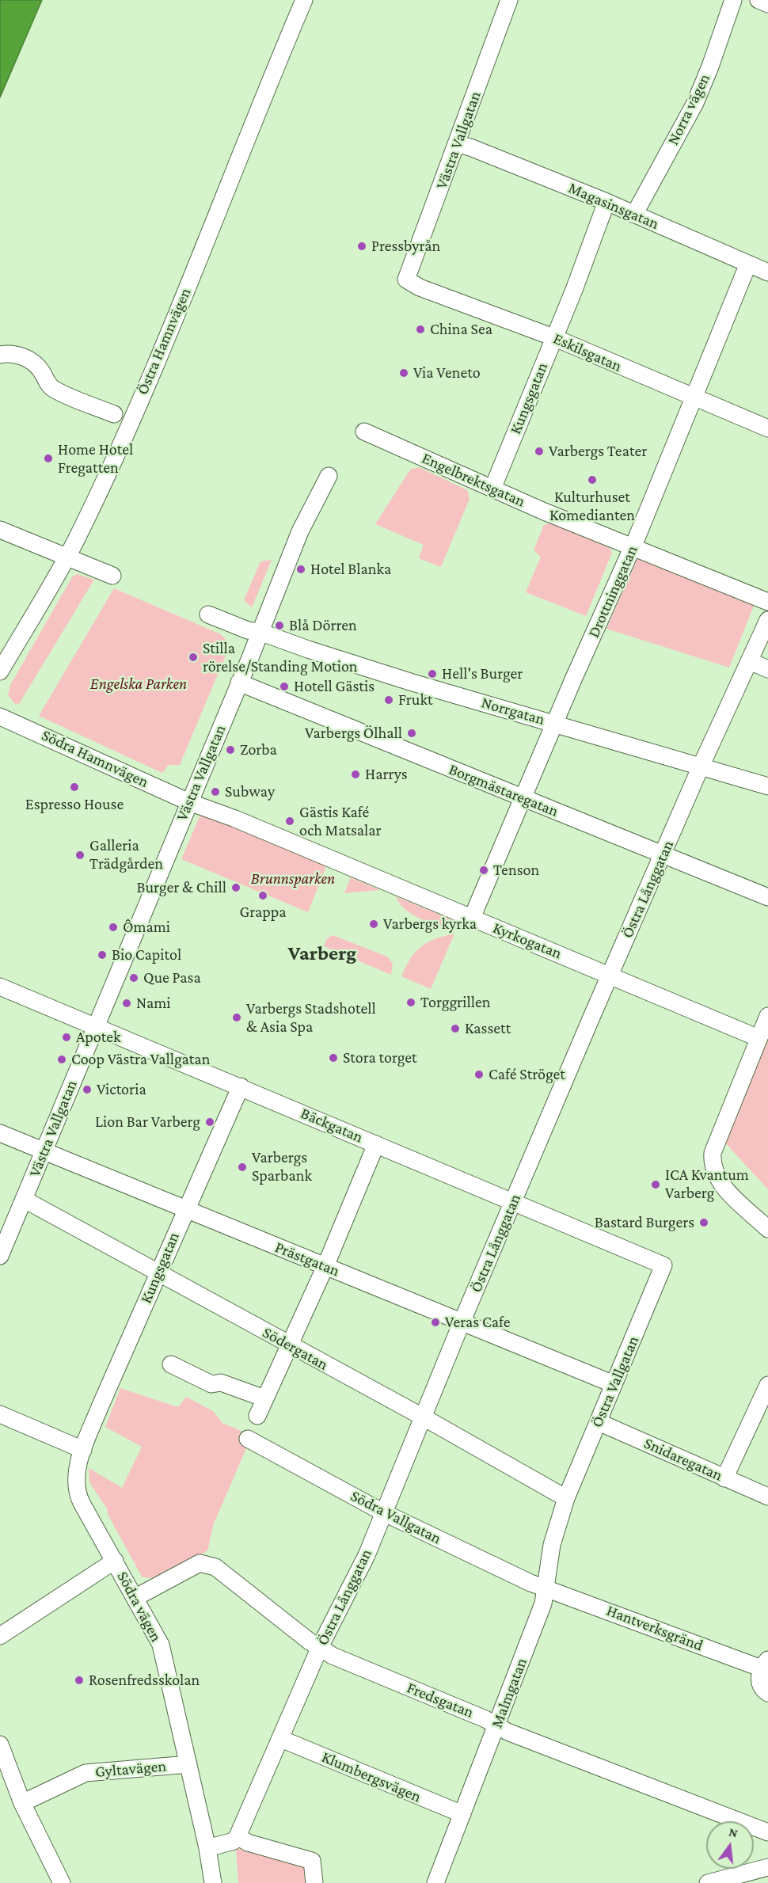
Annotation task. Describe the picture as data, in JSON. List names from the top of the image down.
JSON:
{
  "streets": {
    "street": [
      "Norra vägen",
      "Västra Vallgatan",
      "Magasinsgatan",
      "Östra Hamnvägen",
      "Eskilsgatan",
      "Kungsgatan",
      "Engelbrektsgatan",
      "Drottninggatan",
      "Norrgatan",
      "Södra Hamnvägen",
      "Borgmästaregatan",
      "Östra Långgatan",
      "Kyrkogatan",
      "Bäckgatan",
      "Prästgatan",
      "Södergatan",
      "Östra Vallgatan",
      "Snidaregatan",
      "Södra Vallgatan",
      "Södra vägen",
      "Hantverksgränd",
      "Malmgatan",
      "Fredsgatan",
      "Gyltavägen",
      "Klumbergsvägen"
    ]
  },
  "crossings": [
    ["Norra vägen", "Magasinsgatan"],
    ["Västra Vallgatan", "Magasinsgatan"],
    ["Västra Vallgatan", "Eskilsgatan"],
    ["Västra Vallgatan", "Norrgatan"],
    ["Västra Vallgatan", "Södra Hamnvägen"],
    ["Västra Vallgatan", "Borgmästaregatan"],
    ["Västra Vallgatan", "Kyrkogatan"],
    ["Västra Vallgatan", "Bäckgatan"],
    ["Västra Vallgatan", "Prästgatan"],
    ["Västra Vallgatan", "Södergatan"],
    ["Magasinsgatan", "Kungsgatan"],
    ["Magasinsgatan", "Drottninggatan"],
    ["Eskilsgatan", "Kungsgatan"],
    ["Eskilsgatan", "Drottninggatan"],
    ["Kungsgatan", "Engelbrektsgatan"],
    ["Kungsgatan", "Bäckgatan"],
    ["Kungsgatan", "Prästgatan"],
    ["Kungsgatan", "Södergatan"],
    ["Kungsgatan", "Södra vägen"],
    ["Engelbrektsgatan", "Drottninggatan"],
    ["Drottninggatan", "Norrgatan"],
    ["Drottninggatan", "Borgmästaregatan"],
    ["Drottninggatan", "Kyrkogatan"],
    ["Norrgatan", "Östra Långgatan"],
    ["Södra Hamnvägen", "Kyrkogatan"],
    ["Borgmästaregatan", "Östra Långgatan"],
    ["Östra Långgatan", "Kyrkogatan"],
    ["Östra Långgatan", "Bäckgatan"],
    ["Östra Långgatan", "Prästgatan"],
    ["Östra Långgatan", "Södergatan"],
    ["Östra Långgatan", "Södra Vallgatan"],
    ["Östra Långgatan", "Fredsgatan"],
    ["Östra Långgatan", "Klumbergsvägen"],
    ["Bäckgatan", "Östra Vallgatan"],
    ["Prästgatan", "Östra Vallgatan"],
    ["Södergatan", "Östra Vallgatan"],
    ["Södergatan", "Malmgatan"],
    ["Östra Vallgatan", "Snidaregatan"],
    ["Östra Vallgatan", "Malmgatan"],
    ["Södra Vallgatan", "Hantverksgränd"],
    ["Södra Vallgatan", "Malmgatan"],
    ["Södra vägen", "Fredsgatan"],
    ["Södra vägen", "Gyltavägen"],
    ["Hantverksgränd", "Malmgatan"],
    ["Malmgatan", "Fredsgatan"],
    ["Malmgatan", "Klumbergsvägen"]
  ],
  "districts": ["Varberg"],
  "parks": ["Engelska Parken", "Brunnsparken"],
  "places": [
    "Pressbyrån",
    "China Sea",
    "Via Veneto",
    "Varbergs Teater",
    "Home Hotel Fregatten",
    "Kulturhuset Komedianten",
    "Hotel Blanka",
    "Blå Dörren",
    "Stilla rörelse/Standing Motion",
    "Hell's Burger",
    "Hotell Gästis",
    "Frukt",
    "Varbergs Ölhall",
    "Zorba",
    "Harrys",
    "Espresso House",
    "Subway",
    "Gästis Kafé och Matsalar",
    "Galleria Trädgården",
    "Tenson",
    "Burger & Chill",
    "Grappa",
    "Varbergs kyrka",
    "Ômami",
    "Bio Capitol",
    "Que Pasa",
    "Torggrillen",
    "Nami",
    "Varbergs Stadshotell & Asia Spa",
    "Kassett",
    "Apotek",
    "Stora torget",
    "Coop Västra Vallgatan",
    "Café Ströget",
    "Victoria",
    "Lion Bar Varberg",
    "Varbergs Sparbank",
    "ICA Kvantum Varberg",
    "Bastard Burgers",
    "Veras Cafe",
    "Rosenfredsskolan"
  ],
  "north": "top"
}
